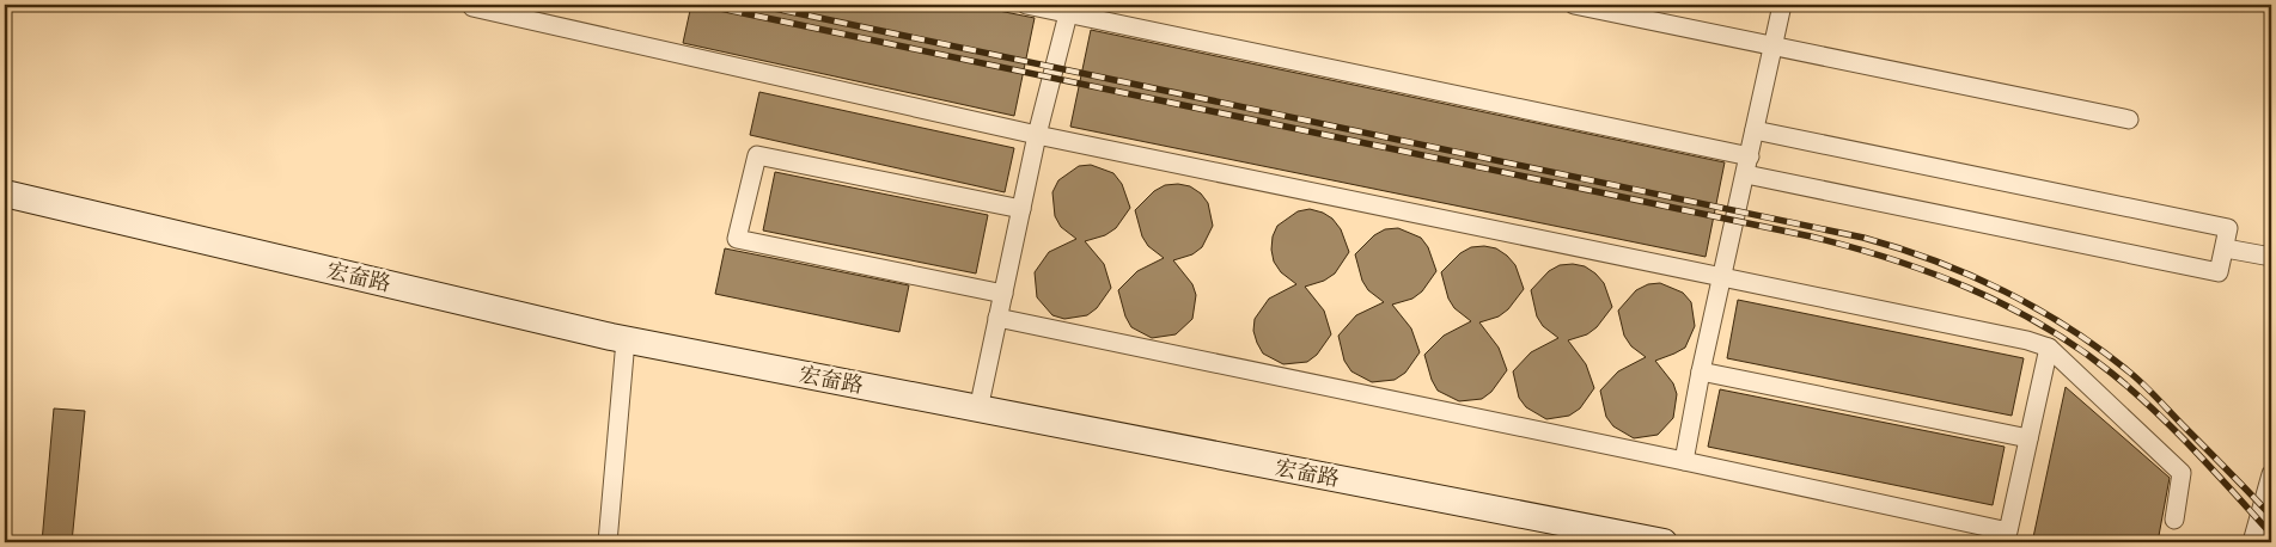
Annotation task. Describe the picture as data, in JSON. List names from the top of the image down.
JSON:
{
  "streets": {
    "street": ["宏奤路"]
  }
}
